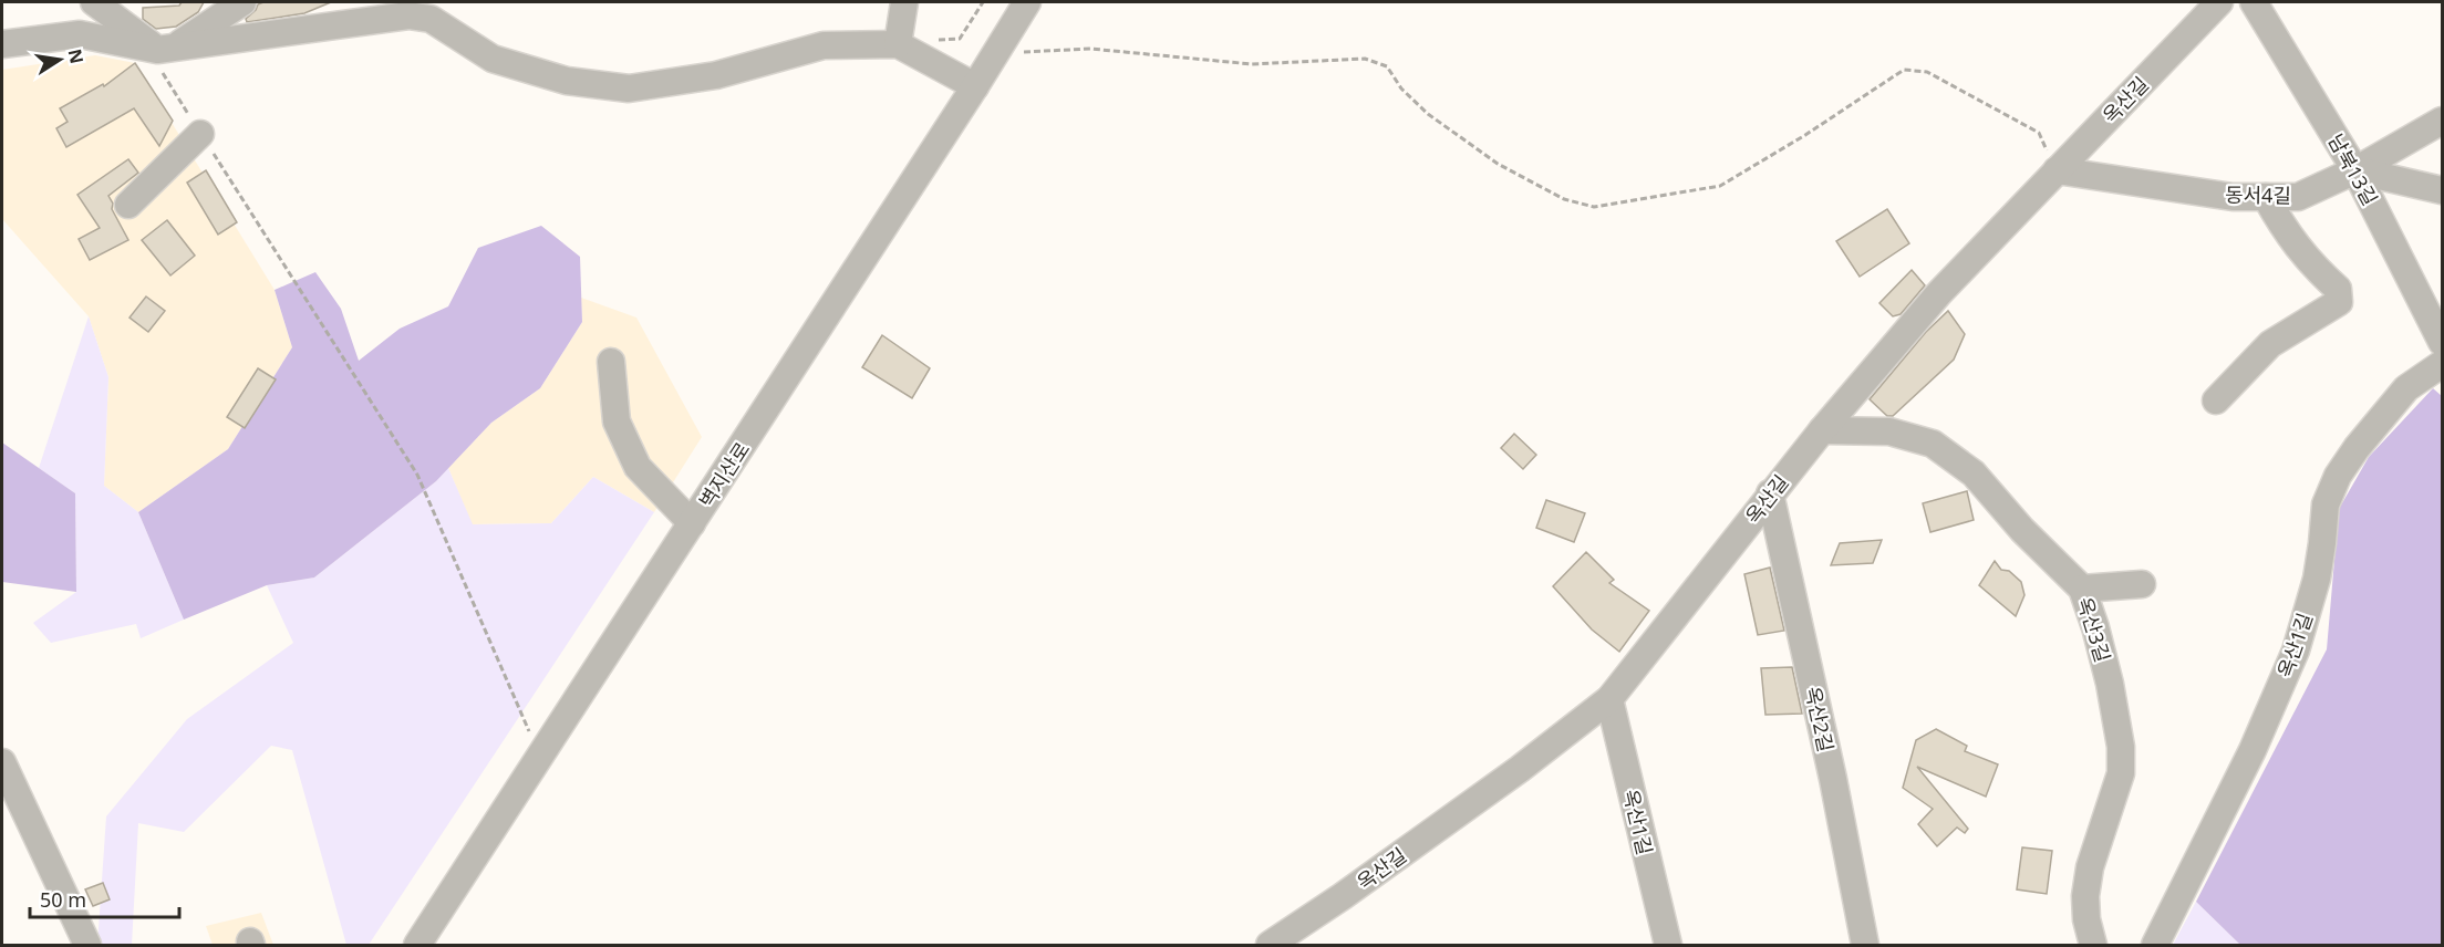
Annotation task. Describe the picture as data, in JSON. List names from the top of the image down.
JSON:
{
  "streets": {
    "street": [
      "옥산길",
      "남북13길",
      "동서4길",
      "벽지산로",
      "옥산3길",
      "옥산1길",
      "옥산2길"
    ]
  },
  "crossings": [
    ["옥산길", "동서4길"],
    ["옥산길", "옥산3길"],
    ["옥산길", "옥산1길"],
    ["옥산길", "옥산2길"],
    ["남북13길", "동서4길"]
  ],
  "scale_bar": "50 m",
  "north": "right"
}
